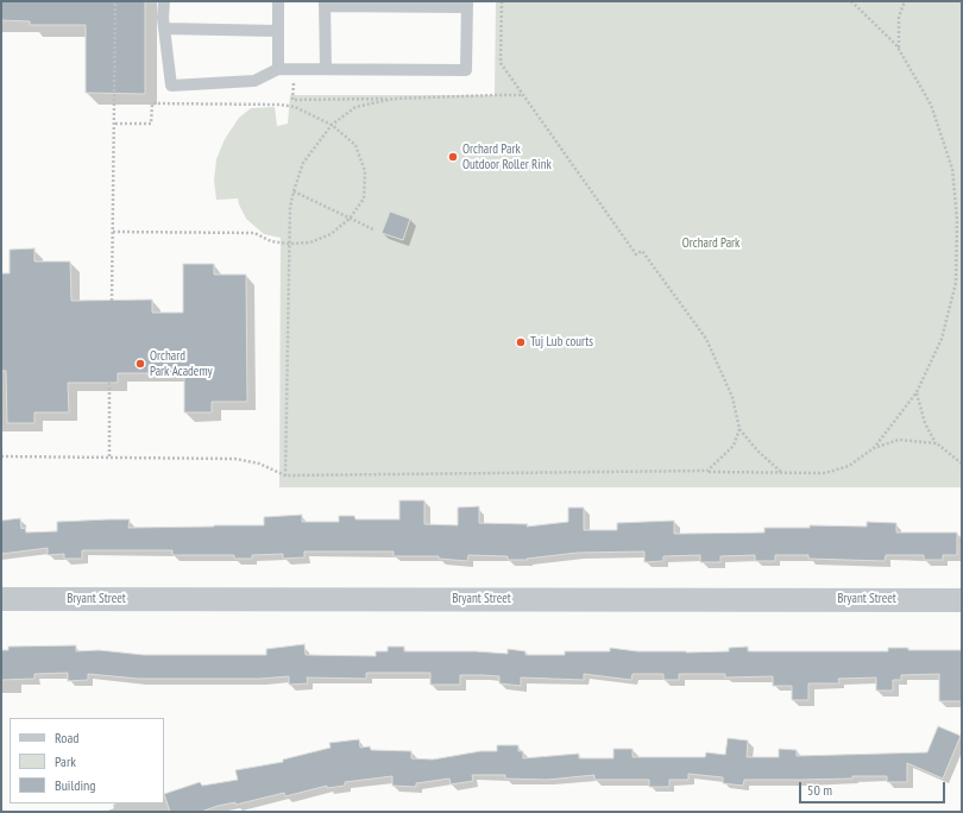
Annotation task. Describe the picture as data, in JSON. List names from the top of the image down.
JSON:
{
  "streets": {
    "street": ["Bryant Street"]
  },
  "parks": ["Orchard Park"],
  "places": ["Orchard Park Outdoor Roller Rink", "Tuj Lub courts", "Orchard Park Academy"],
  "legend": ["Road", "Park", "Building"],
  "scale_bar": "50 m"
}
